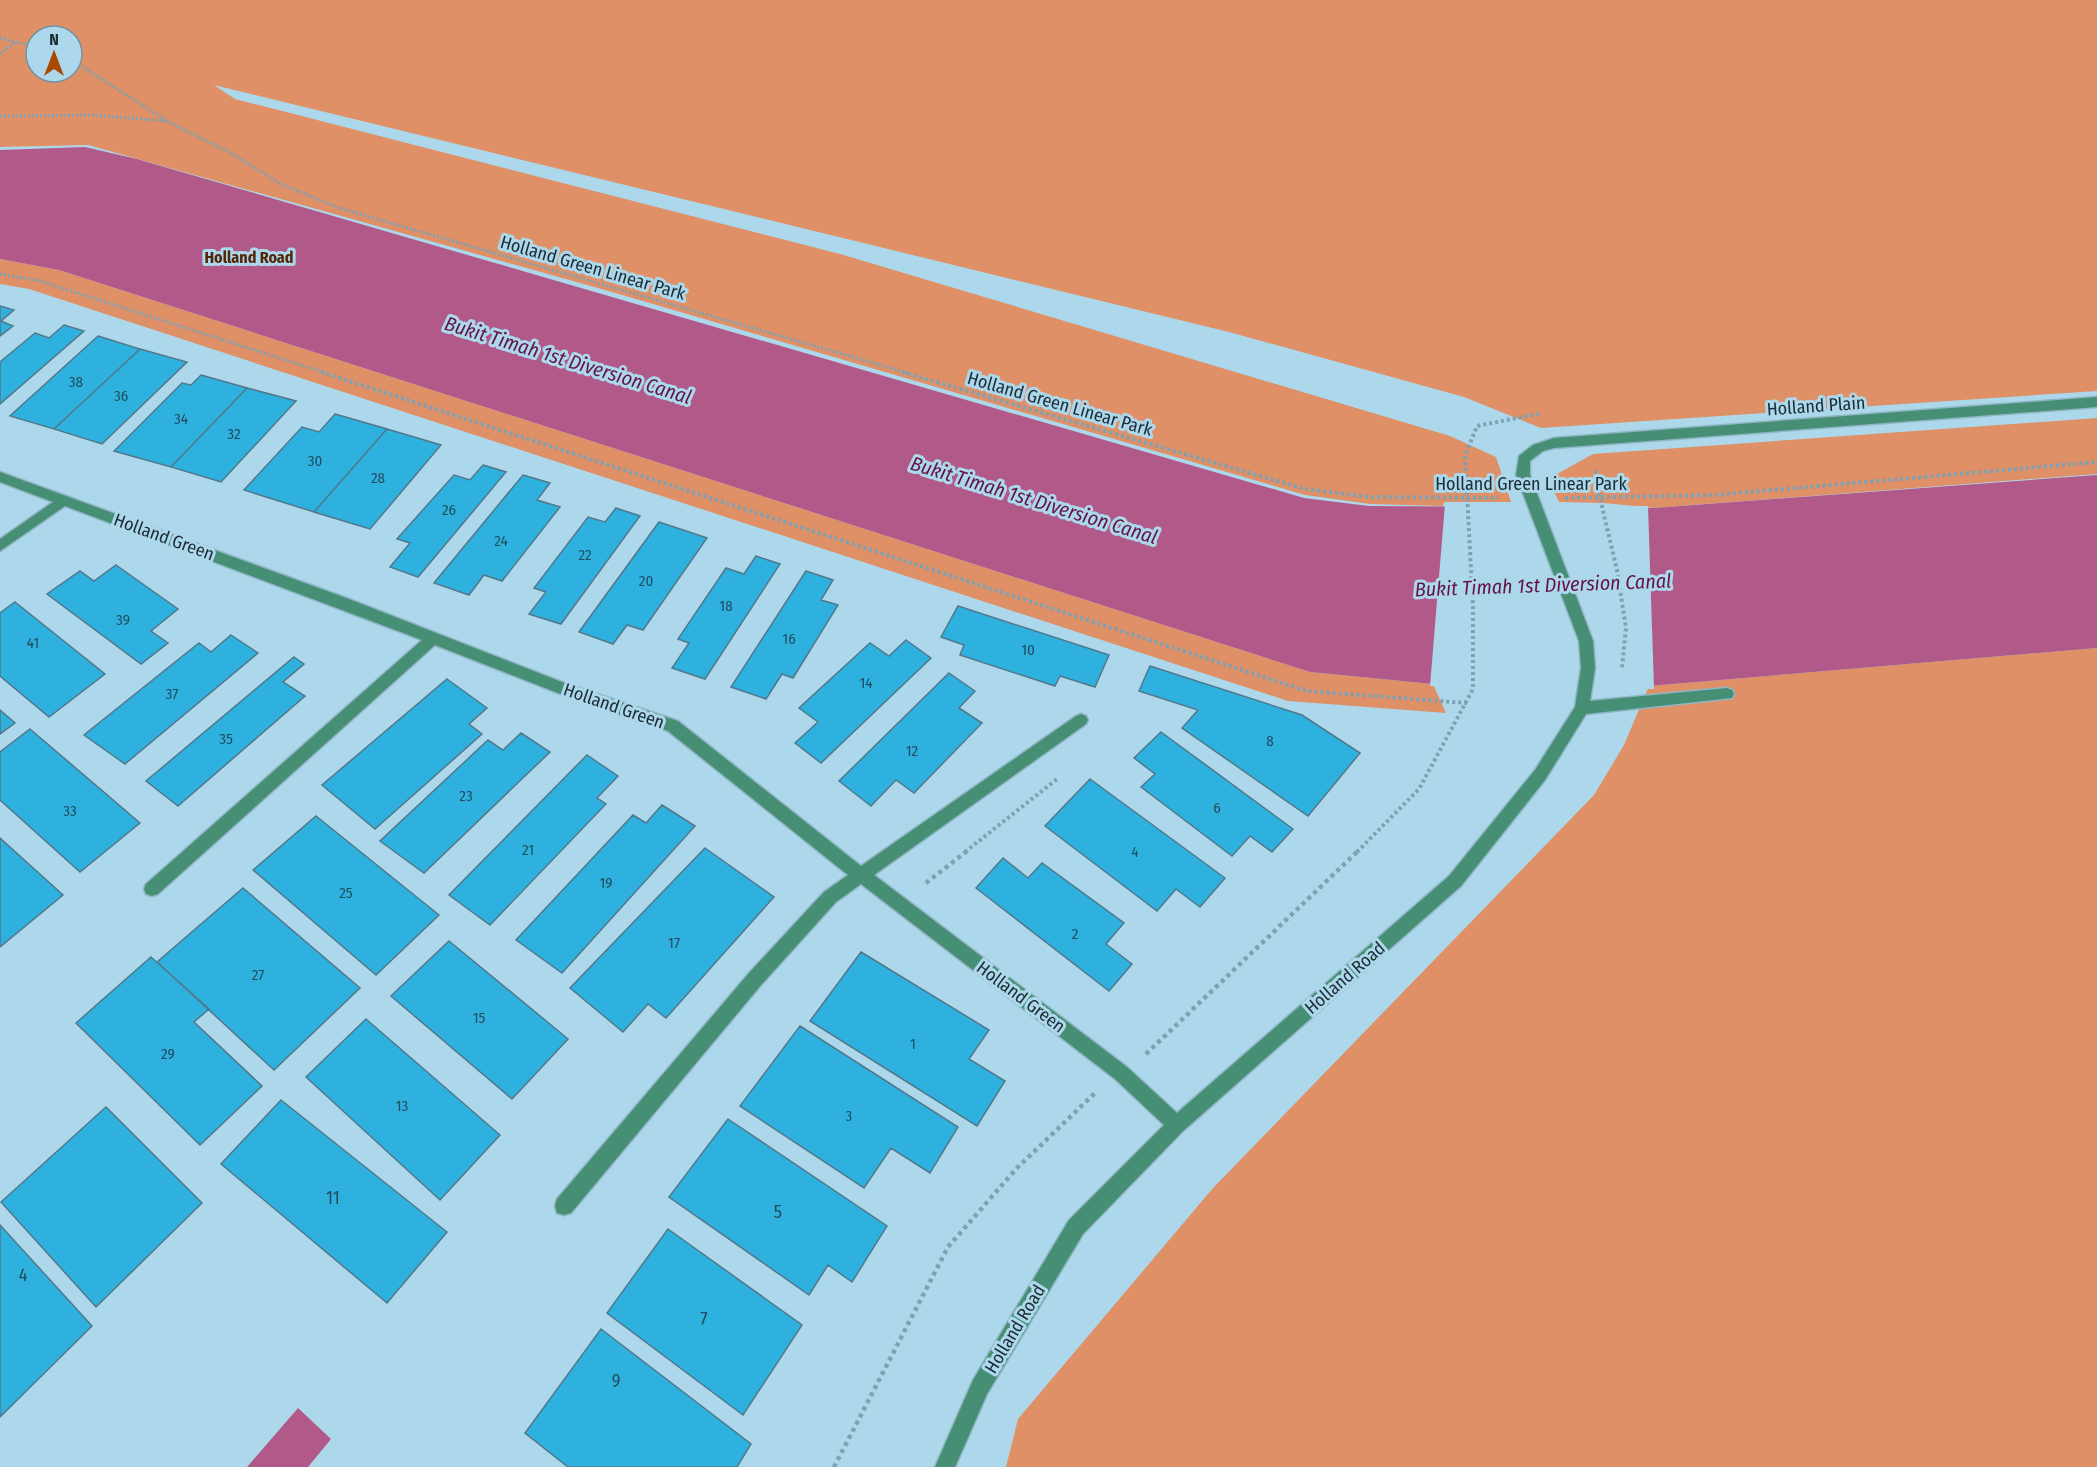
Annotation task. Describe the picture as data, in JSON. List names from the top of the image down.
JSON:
{
  "streets": {
    "street": ["Holland Plain", "Holland Green", "Holland Road"],
    "path": ["Holland Green Linear Park"]
  },
  "crossings": [
    ["Holland Green Linear Park", "Holland Road"],
    ["Holland Plain", "Holland Road"],
    ["Holland Green", "Holland Road"]
  ],
  "districts": ["Holland Road"],
  "water": ["Bukit Timah 1st Diversion Canal"],
  "house_numbers": [
    "38",
    "36",
    "34",
    "32",
    "30",
    "28",
    "26",
    "24",
    "22",
    "20",
    "18",
    "39",
    "16",
    "41",
    "10",
    "14",
    "37",
    "35",
    "8",
    "12",
    "23",
    "6",
    "33",
    "21",
    "4",
    "19",
    "25",
    "2",
    "17",
    "27",
    "15",
    "1",
    "29",
    "13",
    "3",
    "11",
    "5",
    "4",
    "7",
    "9"
  ],
  "north": "top"
}
